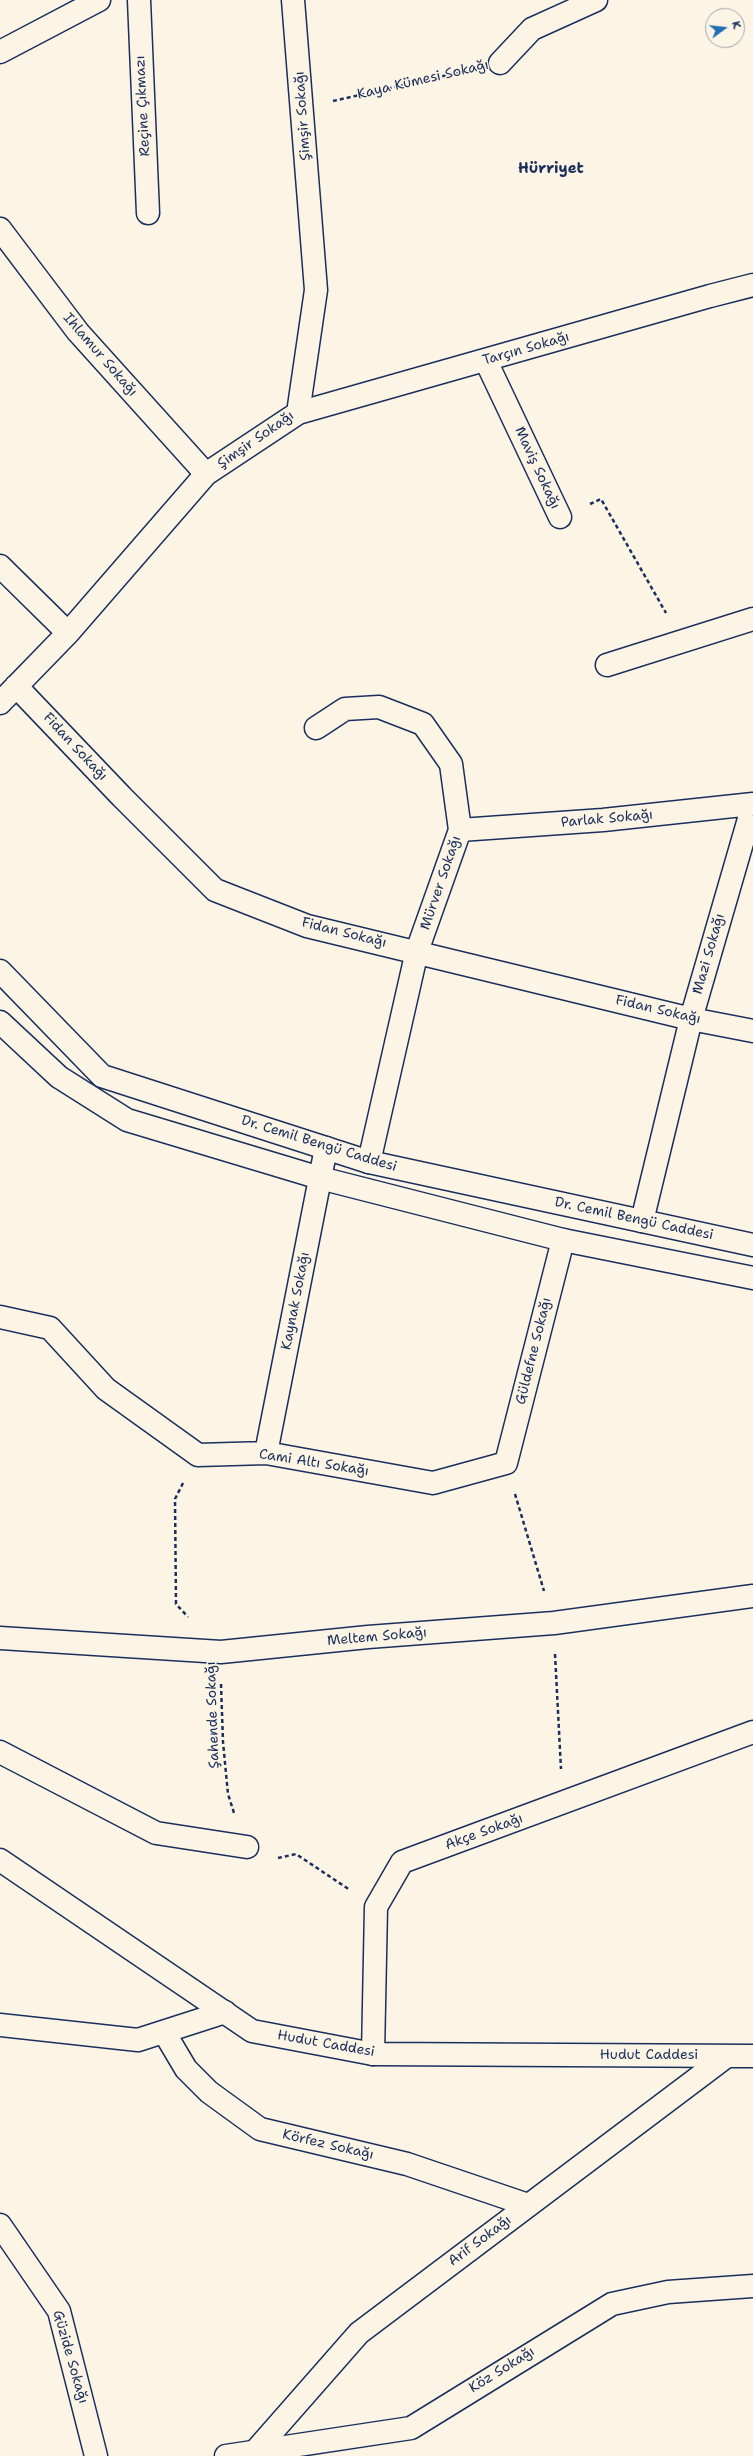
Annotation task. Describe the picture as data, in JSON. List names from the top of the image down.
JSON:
{
  "streets": {
    "street": [
      "Kaya Kümesi Sokağı",
      "Reçine Çıkmazı",
      "Şimşir Sokağı",
      "Tarçın Sokağı",
      "Ihlamur Sokağı",
      "Maviş Sokağı",
      "Fidan Sokağı",
      "Parlak Sokağı",
      "Mürver Sokağı",
      "Mazi Sokağı",
      "Dr. Cemil Bengü Caddesi",
      "Kaynak Sokağı",
      "Güldefne Sokağı",
      "Cami Altı Sokağı",
      "Meltem Sokağı",
      "Akçe Sokağı",
      "Hudut Caddesi",
      "Körfez Sokağı",
      "Arif Sokağı",
      "Güzide Sokağı",
      "Köz Sokağı"
    ],
    "path": ["Şahende Sokağı"]
  },
  "crossings": [
    ["Kaya Kümesi Sokağı", "Şimşir Sokağı"],
    ["Şimşir Sokağı", "Tarçın Sokağı"],
    ["Şimşir Sokağı", "Ihlamur Sokağı"],
    ["Şimşir Sokağı", "Fidan Sokağı"],
    ["Tarçın Sokağı", "Maviş Sokağı"],
    ["Fidan Sokağı", "Mürver Sokağı"],
    ["Fidan Sokağı", "Mazi Sokağı"],
    ["Parlak Sokağı", "Mürver Sokağı"],
    ["Parlak Sokağı", "Mazi Sokağı"],
    ["Mürver Sokağı", "Dr. Cemil Bengü Caddesi"],
    ["Mazi Sokağı", "Dr. Cemil Bengü Caddesi"],
    ["Dr. Cemil Bengü Caddesi", "Kaynak Sokağı"],
    ["Dr. Cemil Bengü Caddesi", "Güldefne Sokağı"],
    ["Kaynak Sokağı", "Cami Altı Sokağı"],
    ["Güldefne Sokağı", "Cami Altı Sokağı"],
    ["Cami Altı Sokağı", "Şahende Sokağı"],
    ["Meltem Sokağı", "Şahende Sokağı"],
    ["Akçe Sokağı", "Hudut Caddesi"],
    ["Hudut Caddesi", "Arif Sokağı"],
    ["Körfez Sokağı", "Arif Sokağı"],
    ["Arif Sokağı", "Köz Sokağı"]
  ],
  "districts": ["Hürriyet"],
  "north": "right"
}
